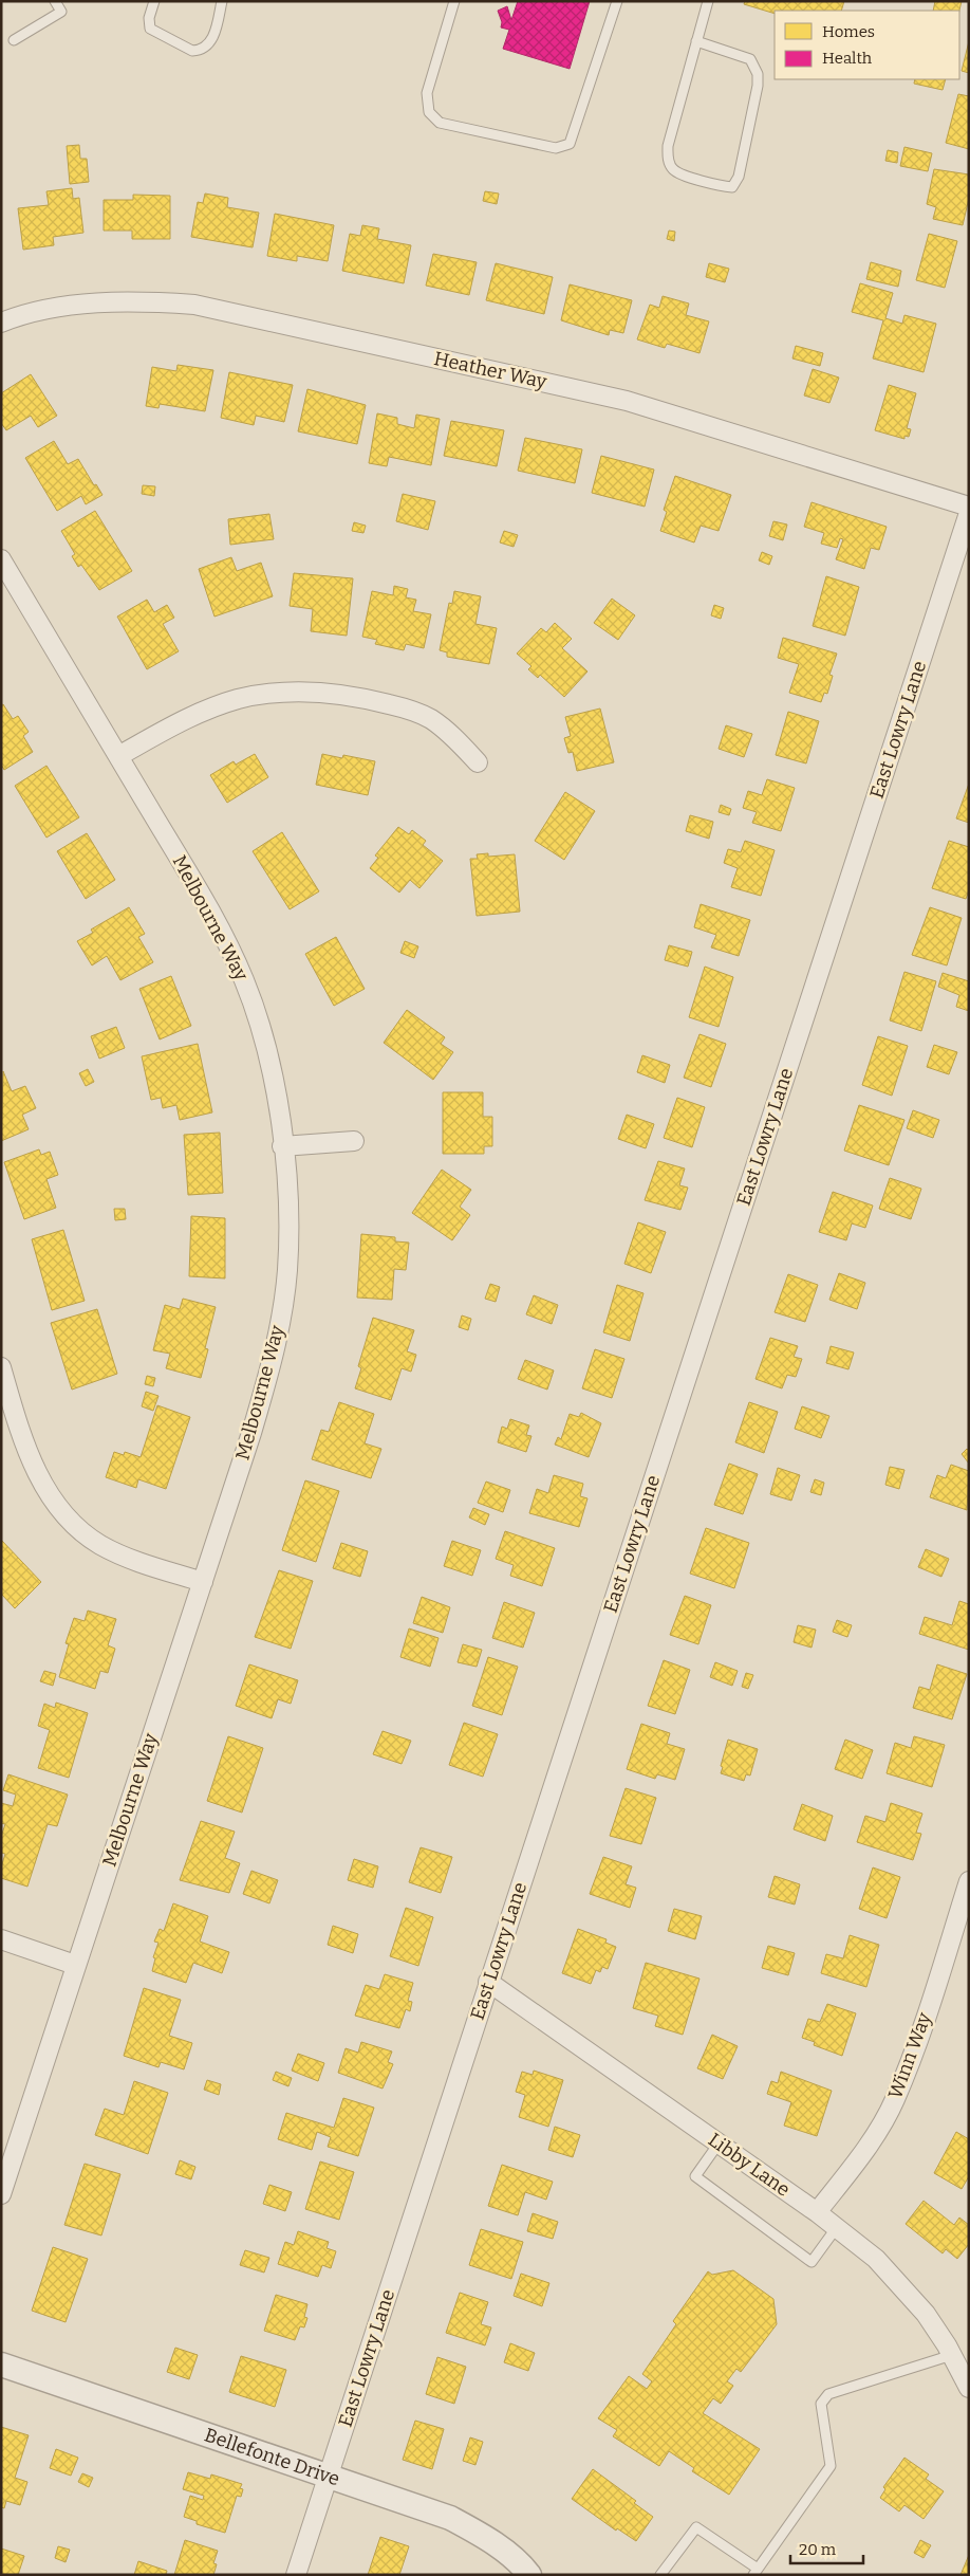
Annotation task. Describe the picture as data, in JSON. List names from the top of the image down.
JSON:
{
  "streets": {
    "street": [
      "Heather Way",
      "East Lowry Lane",
      "Melbourne Way",
      "Winn Way",
      "Libby Lane",
      "Bellefonte Drive"
    ]
  },
  "crossings": [
    ["East Lowry Lane", "Libby Lane"],
    ["East Lowry Lane", "Bellefonte Drive"],
    ["Winn Way", "Libby Lane"]
  ],
  "legend": ["Homes", "Health"],
  "scale_bar": "20 m"
}
